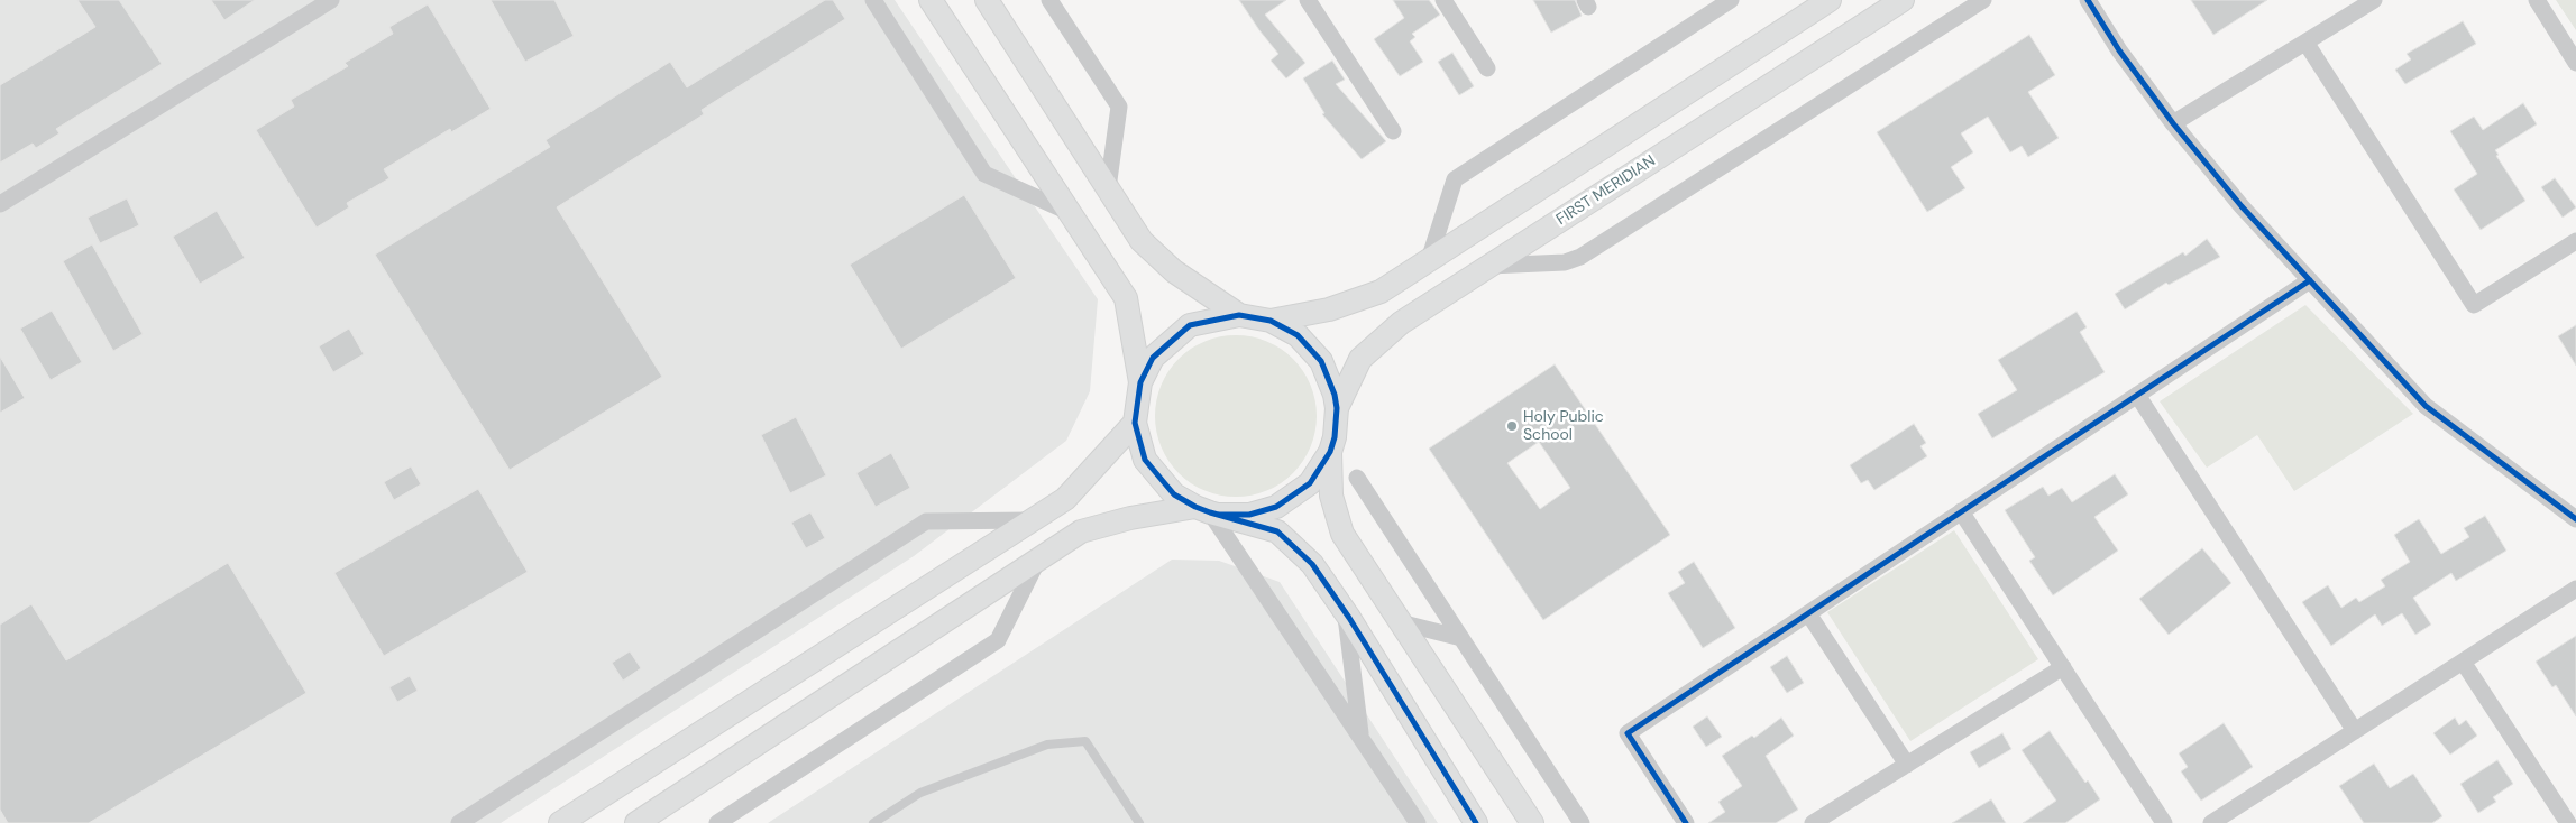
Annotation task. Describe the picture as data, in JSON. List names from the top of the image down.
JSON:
{
  "streets": {
    "street": ["FIRST MERIDIAN"]
  },
  "places": ["Holy Public School"]
}
